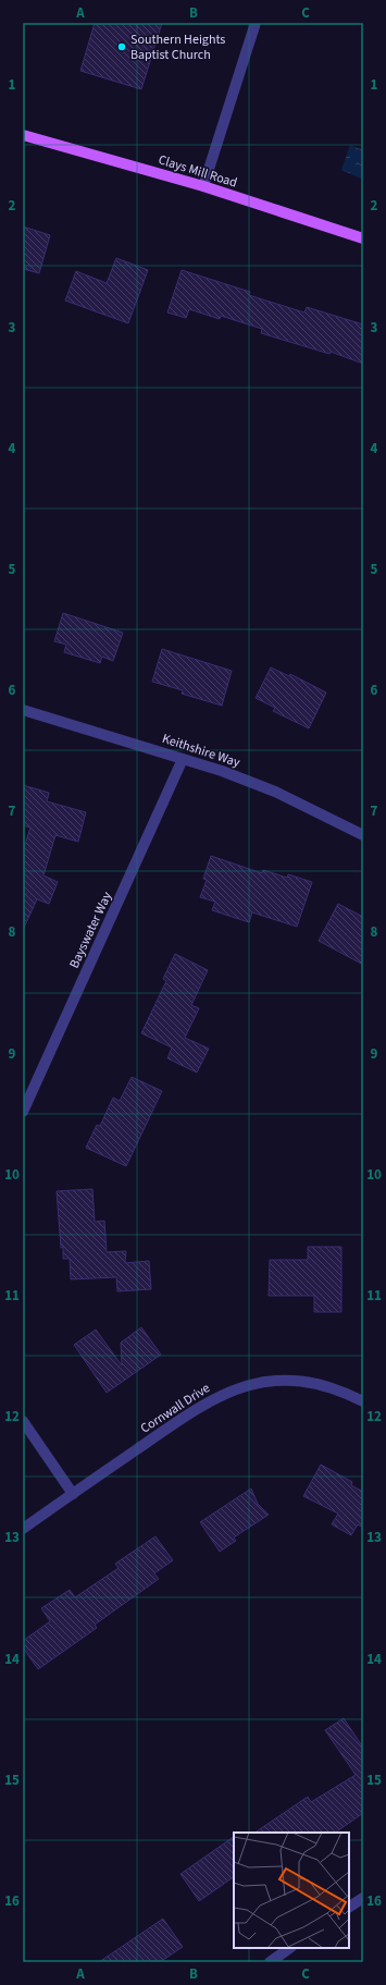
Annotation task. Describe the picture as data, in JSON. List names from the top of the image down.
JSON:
{
  "streets": {
    "main road": ["Clays Mill Road"],
    "street": ["Keithshire Way", "Bayswater Way", "Cornwall Drive"]
  },
  "crossings": [
    ["Keithshire Way", "Bayswater Way"]
  ],
  "places": ["Southern Heights Baptist Church"],
  "grid": {
    "columns": ["A", "B", "C"],
    "rows": [
      "1",
      "2",
      "3",
      "4",
      "5",
      "6",
      "7",
      "8",
      "9",
      "10",
      "11",
      "12",
      "13",
      "14",
      "15",
      "16"
    ]
  }
}
